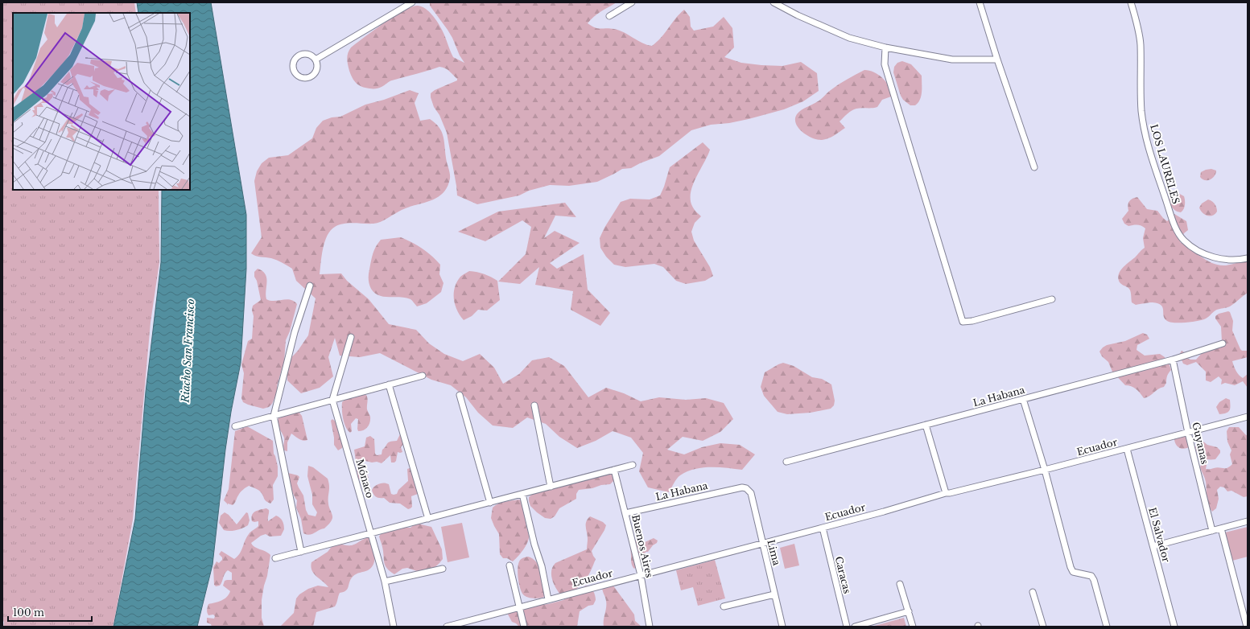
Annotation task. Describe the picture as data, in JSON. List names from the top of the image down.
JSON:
{
  "streets": {
    "street": [
      "LOS LAURELES",
      "La Habana",
      "Guyanas",
      "Ecuador",
      "Mónaco",
      "El Salvador",
      "Buenos Aires",
      "Lima",
      "Caracas"
    ]
  },
  "crossings": [
    ["La Habana", "Guyanas"],
    ["La Habana", "Buenos Aires"],
    ["La Habana", "Lima"],
    ["Guyanas", "Ecuador"],
    ["Ecuador", "El Salvador"],
    ["Ecuador", "Buenos Aires"],
    ["Ecuador", "Lima"],
    ["Ecuador", "Caracas"]
  ],
  "water": ["Riacho San Francisco"],
  "scale_bar": "100 m"
}
